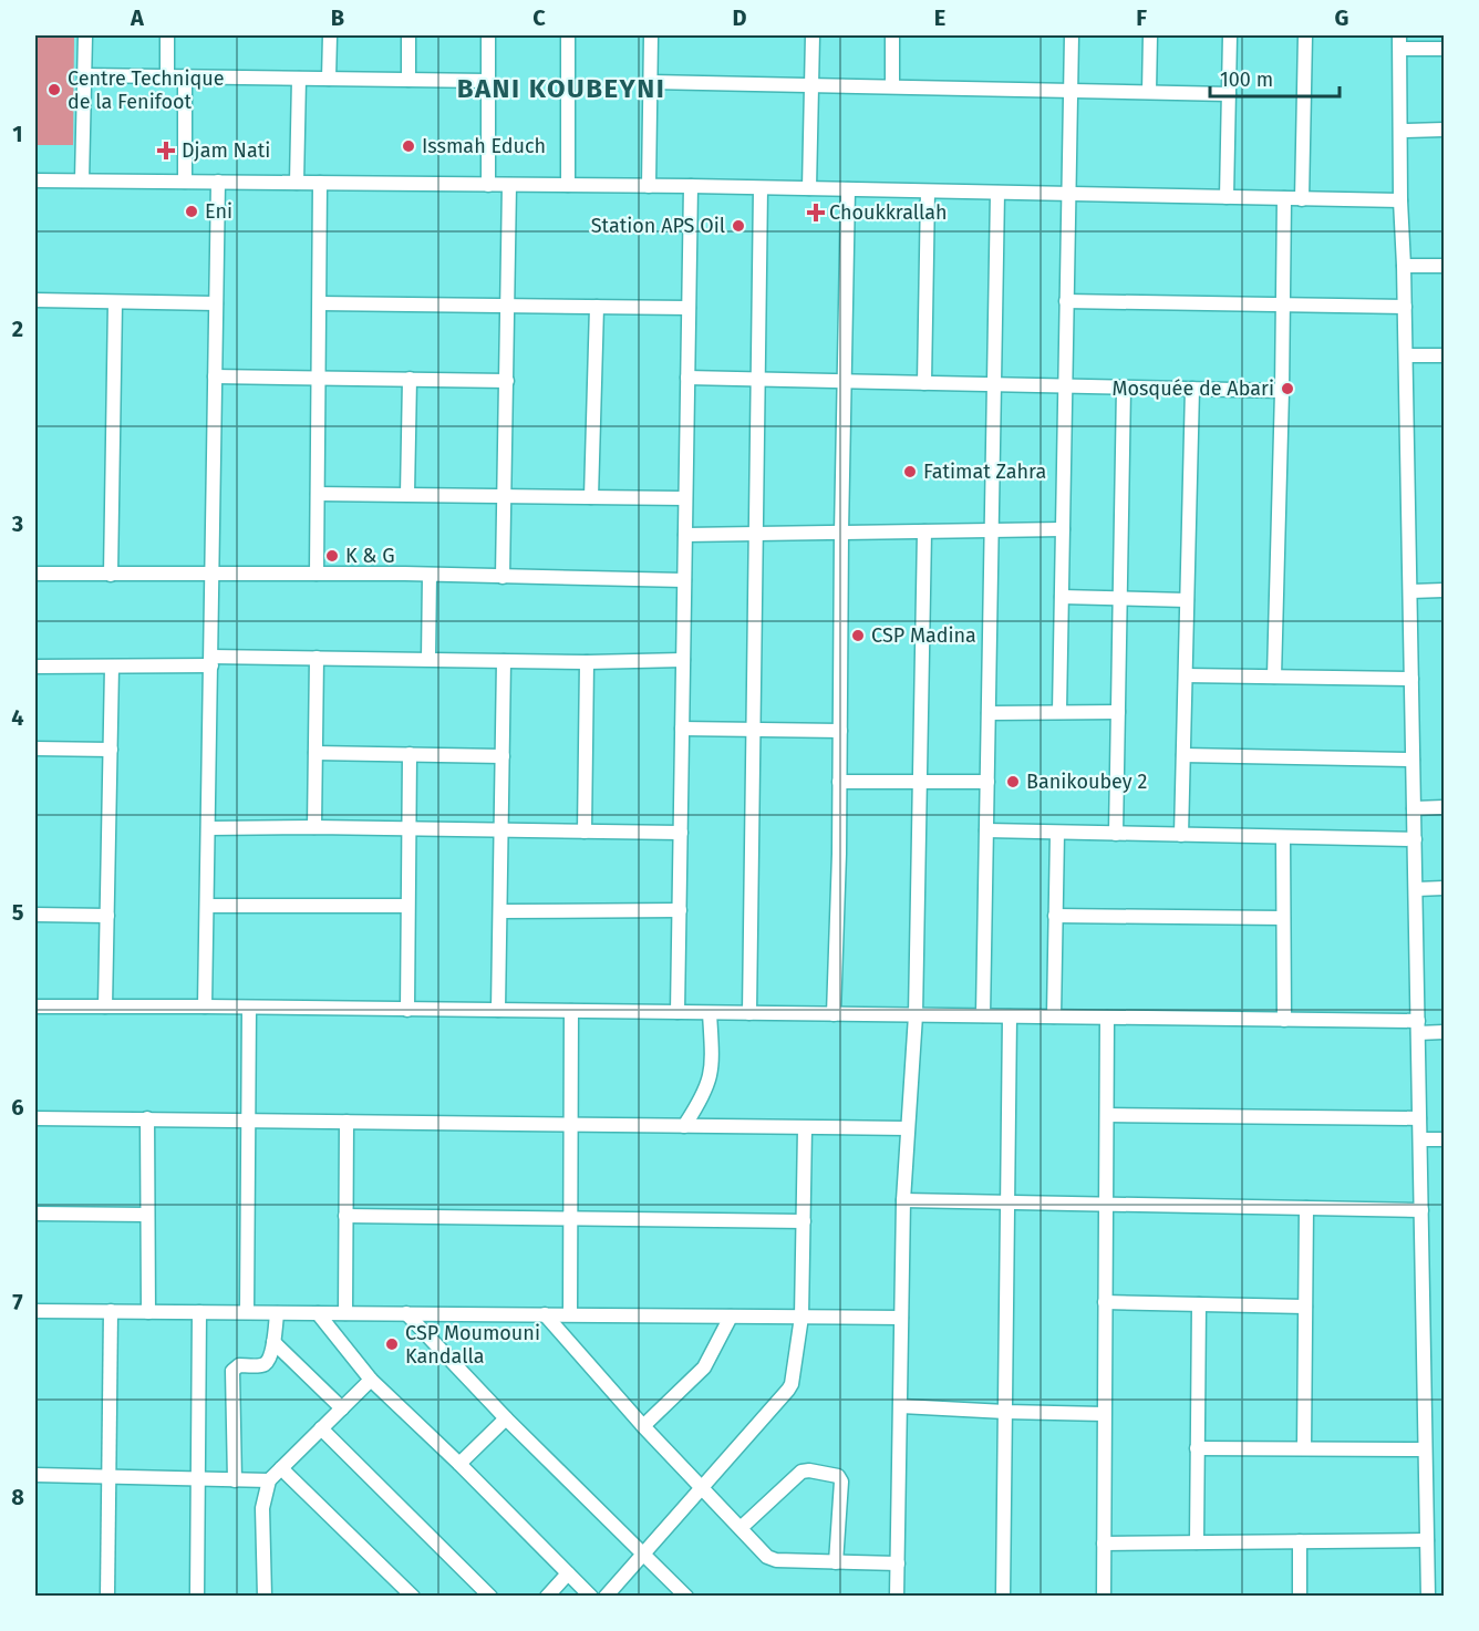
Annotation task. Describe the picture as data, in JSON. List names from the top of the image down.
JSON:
{
  "districts": ["BANI KOUBEYNI"],
  "places": {
    "other": [
      "Centre Technique de la Fenifoot",
      "Issmah Educh",
      "Eni",
      "Station APS Oil",
      "Mosquée de Abari",
      "Fatimat Zahra",
      "K & G",
      "CSP Madina",
      "Banikoubey 2",
      "CSP Moumouni Kandalla"
    ],
    "health": ["Djam Nati", "Choukkrallah"]
  },
  "scale_bar": "100 m",
  "grid": {
    "columns": [
      "A",
      "B",
      "C",
      "D",
      "E",
      "F",
      "G"
    ],
    "rows": [
      "1",
      "2",
      "3",
      "4",
      "5",
      "6",
      "7",
      "8"
    ]
  }
}
